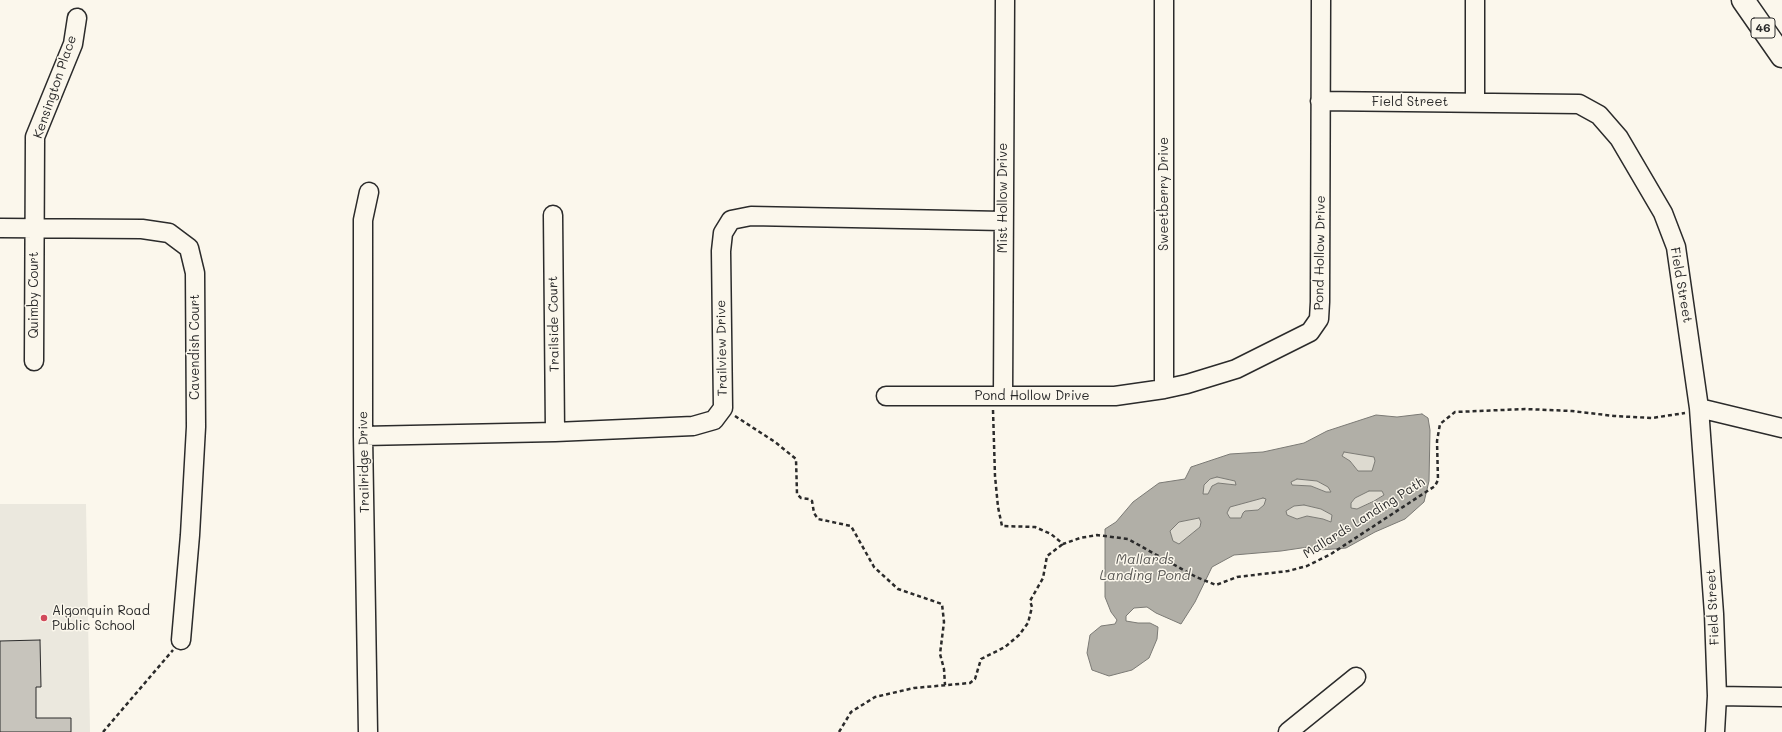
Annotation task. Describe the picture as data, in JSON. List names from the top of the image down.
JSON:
{
  "streets": {
    "main road": ["46"],
    "street": [
      "Kensington Place",
      "Field Street",
      "Sweetberry Drive",
      "Mist Hollow Drive",
      "Pond Hollow Drive",
      "Quimby Court",
      "Trailside Court",
      "Cavendish Court",
      "Trailview Drive",
      "Trailridge Drive"
    ],
    "path": ["Mallards Landing Path"]
  },
  "crossings": [
    ["Kensington Place", "Quimby Court"],
    ["Kensington Place", "Cavendish Court"],
    ["Field Street", "Pond Hollow Drive"],
    ["Field Street", "Mallards Landing Path"],
    ["Sweetberry Drive", "Pond Hollow Drive"],
    ["Mist Hollow Drive", "Pond Hollow Drive"],
    ["Mist Hollow Drive", "Trailview Drive"],
    ["Quimby Court", "Cavendish Court"],
    ["Trailside Court", "Trailview Drive"],
    ["Trailview Drive", "Trailridge Drive"]
  ],
  "water": ["Mallards Landing Pond"],
  "places": ["Algonquin Road Public School"]
}
